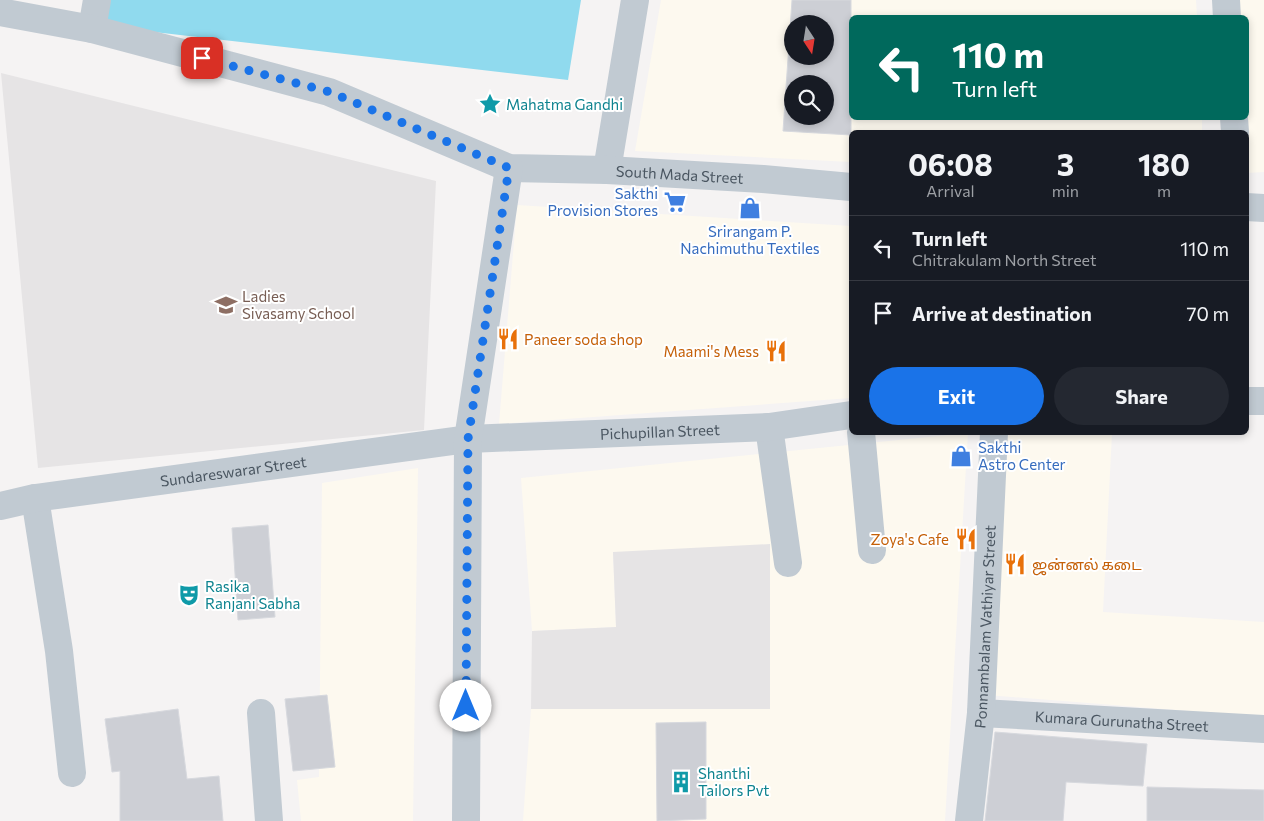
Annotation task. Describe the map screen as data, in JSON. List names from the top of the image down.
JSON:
{
  "streets": {
    "street": [
      "South Mada Street",
      "Pichupillan Street",
      "Sundareswarar Street",
      "Ponnambalam Vathiyar Street",
      "Kumara Gurunatha Street"
    ]
  },
  "crossings": [
    ["Pichupillan Street", "Sundareswarar Street"],
    ["Ponnambalam Vathiyar Street", "Kumara Gurunatha Street"]
  ],
  "places": {
    "place": ["Mahatma Gandhi"],
    "supermarket": ["Sakthi Provision Stores"],
    "shop": ["Srirangam P. Nachimuthu Textiles", "Sakthi Astro Center"],
    "school or university": ["Ladies Sivasamy School"],
    "restaurant": [
      "Paneer soda shop",
      "Maami's Mess",
      "Zoya's Cafe",
      "ஜன்னல் கடை"
    ],
    "theatre": ["Rasika Ranjani Sabha"],
    "building": ["Shanthi Tailors Pvt"]
  },
  "north": "bottom",
  "page": {
    "turn": ["110 m", "Turn left"],
    "eta": [
      "06:08",
      "Arrival",
      "3",
      "min",
      "180",
      "m"
    ],
    "list": [
      {
        "name": "Turn left",
        "note": "Chitrakulam North Street",
        "value": "110 m"
      },
      {
        "name": "Arrive at destination",
        "value": "70 m"
      }
    ],
    "buttons": ["Exit", "Share"]
  }
}
